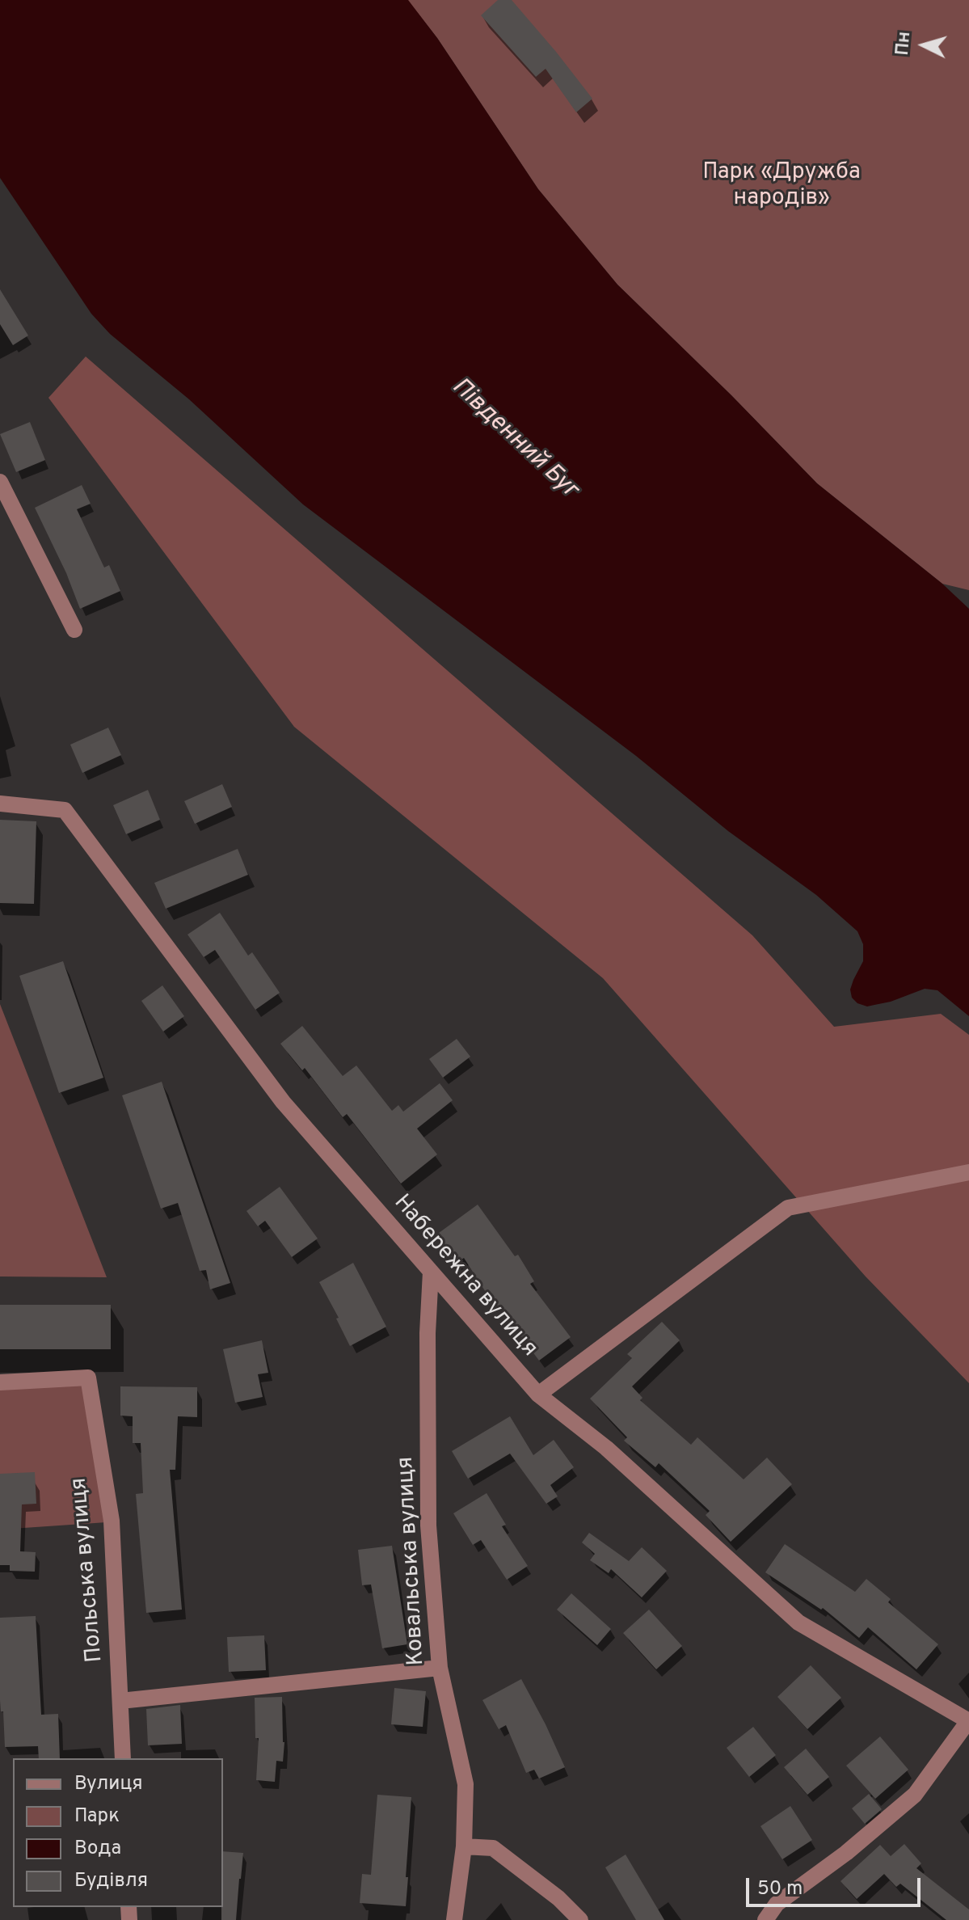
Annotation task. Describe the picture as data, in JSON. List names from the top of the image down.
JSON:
{
  "streets": {
    "street": ["Набережна вулиця", "Ковальська вулиця", "Польська вулиця"]
  },
  "crossings": [
    ["Набережна вулиця", "Ковальська вулиця"]
  ],
  "water": ["Південний Буг"],
  "parks": ["Парк «Дружба народів»"],
  "legend": [
    "Вулиця",
    "Парк",
    "Вода",
    "Будівля"
  ],
  "scale_bar": "50 m",
  "north": "left"
}
